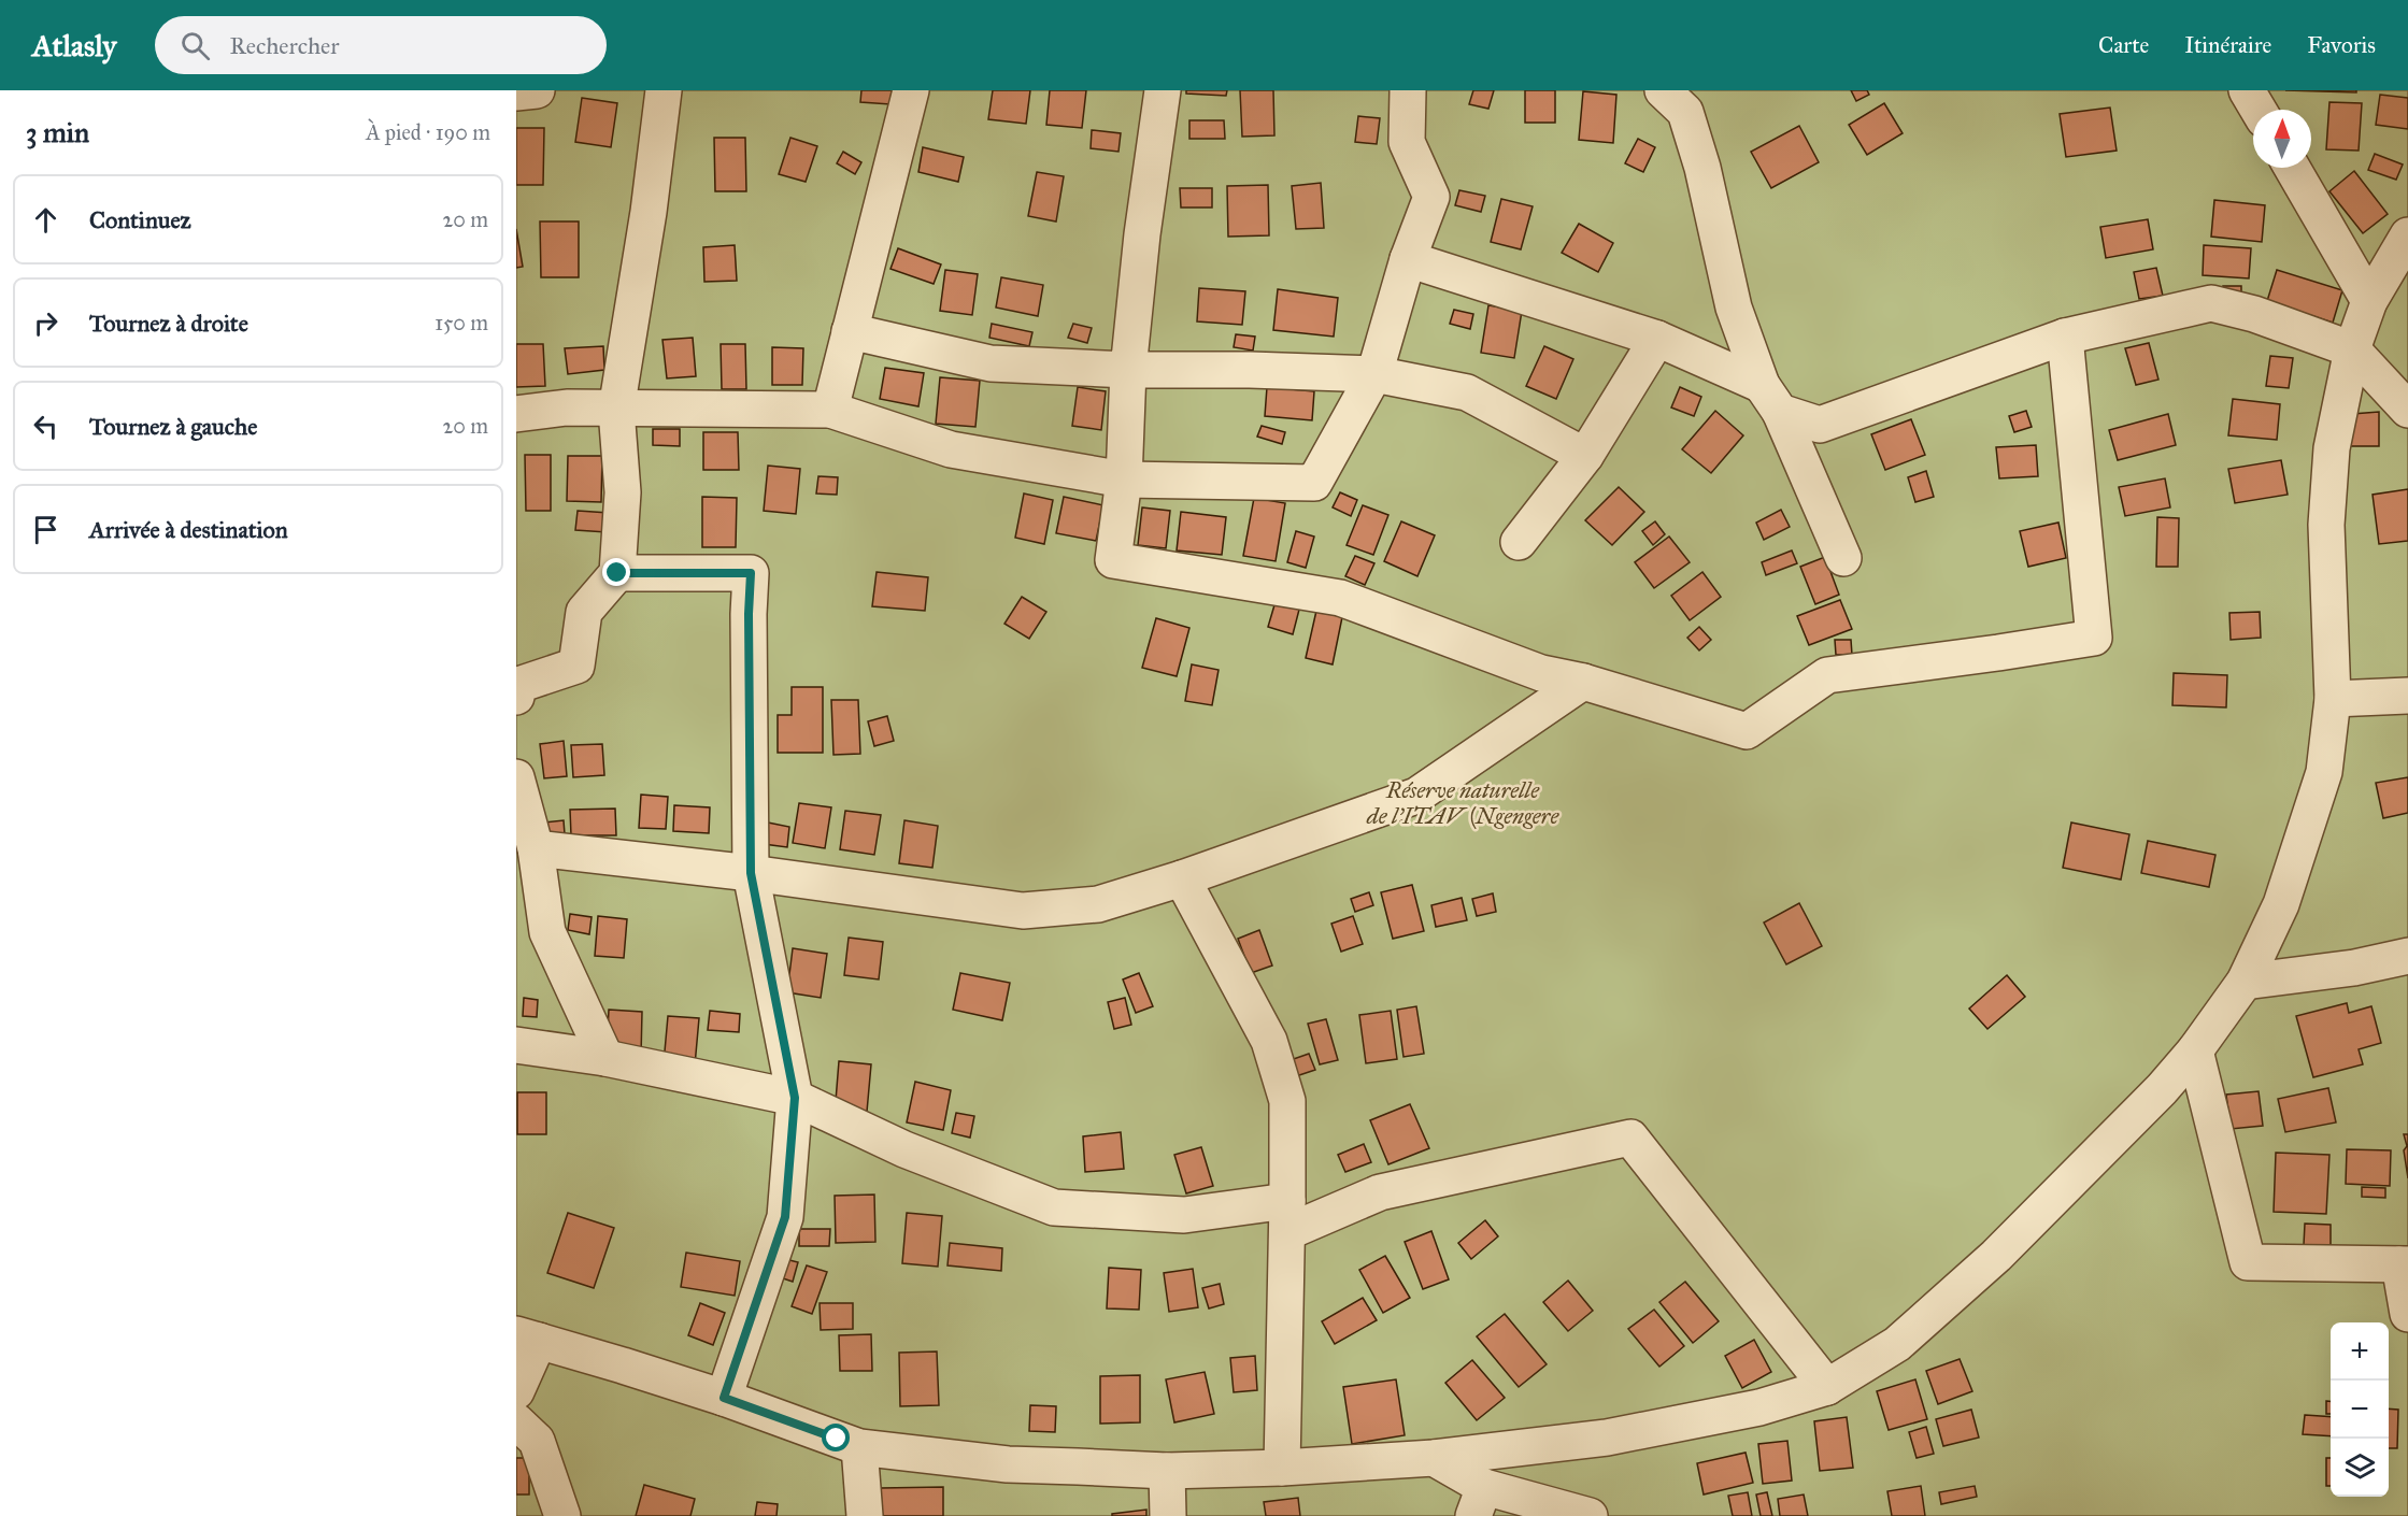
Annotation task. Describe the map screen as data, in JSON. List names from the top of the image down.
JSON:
{
  "parks": ["Réserve naturelle de l'ITAV (Ngengere"],
  "north": "top",
  "page": {
    "header": "Atlasly",
    "search": "Rechercher",
    "nav": ["Carte", "Itinéraire", "Favoris"],
    "heading": ["3 min", "À pied · 190 m"],
    "list": [
      ["Continuez", "20 m"],
      ["Tournez à droite", "150 m"],
      ["Tournez à gauche", "20 m"],
      "Arrivée à destination"
    ],
    "map_buttons": ["+", "−"]
  }
}
